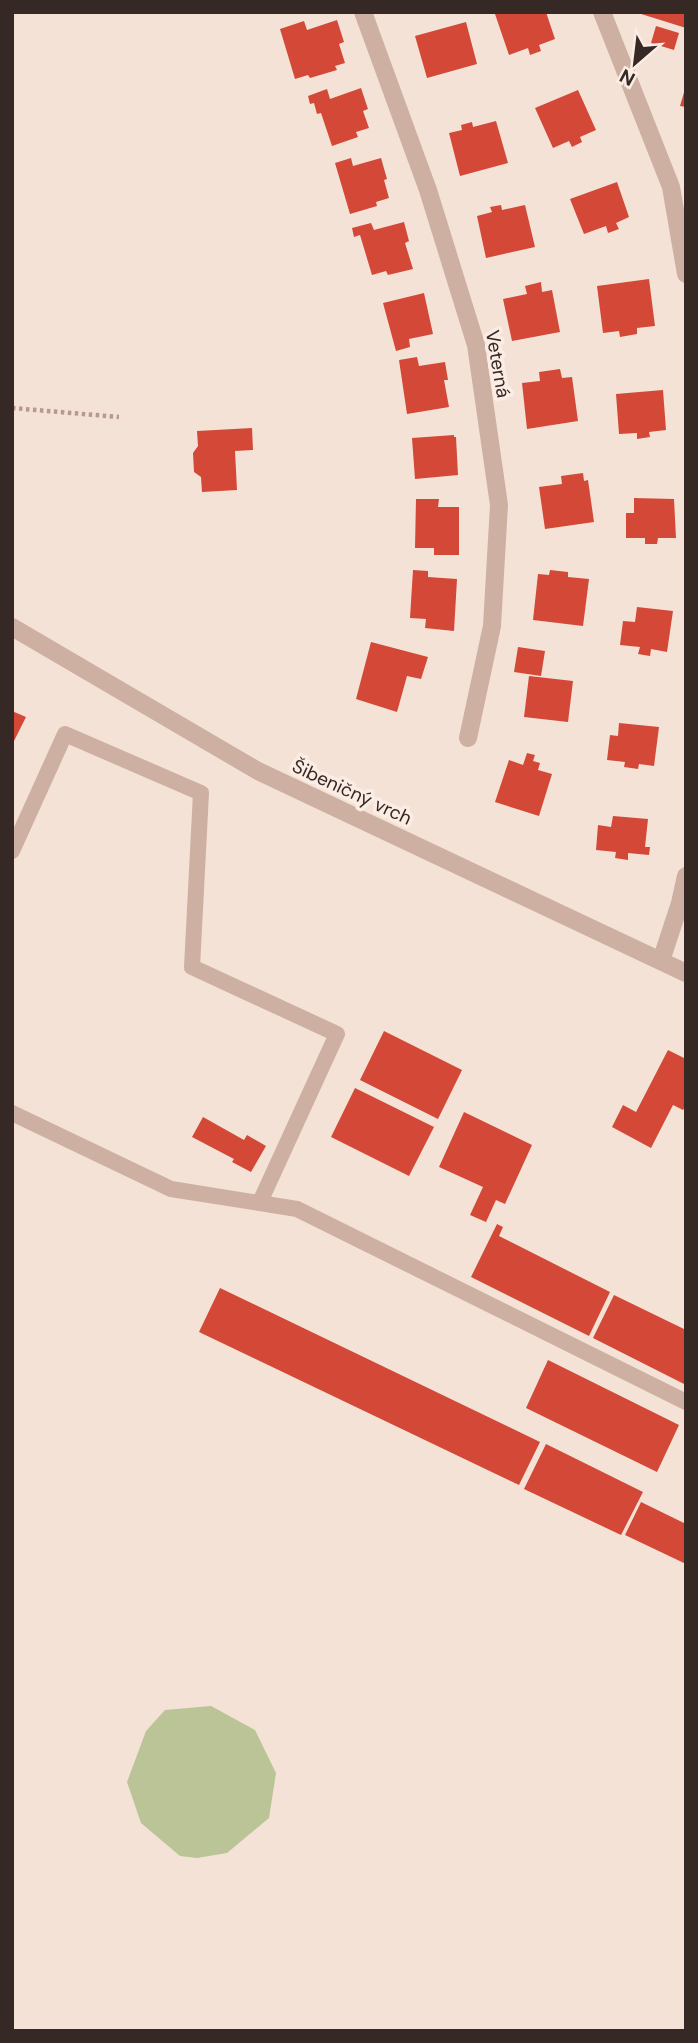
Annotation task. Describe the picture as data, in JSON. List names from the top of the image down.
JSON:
{
  "streets": {
    "street": ["Veterná", "Šibeničný vrch"]
  },
  "north": "bottom left"
}
